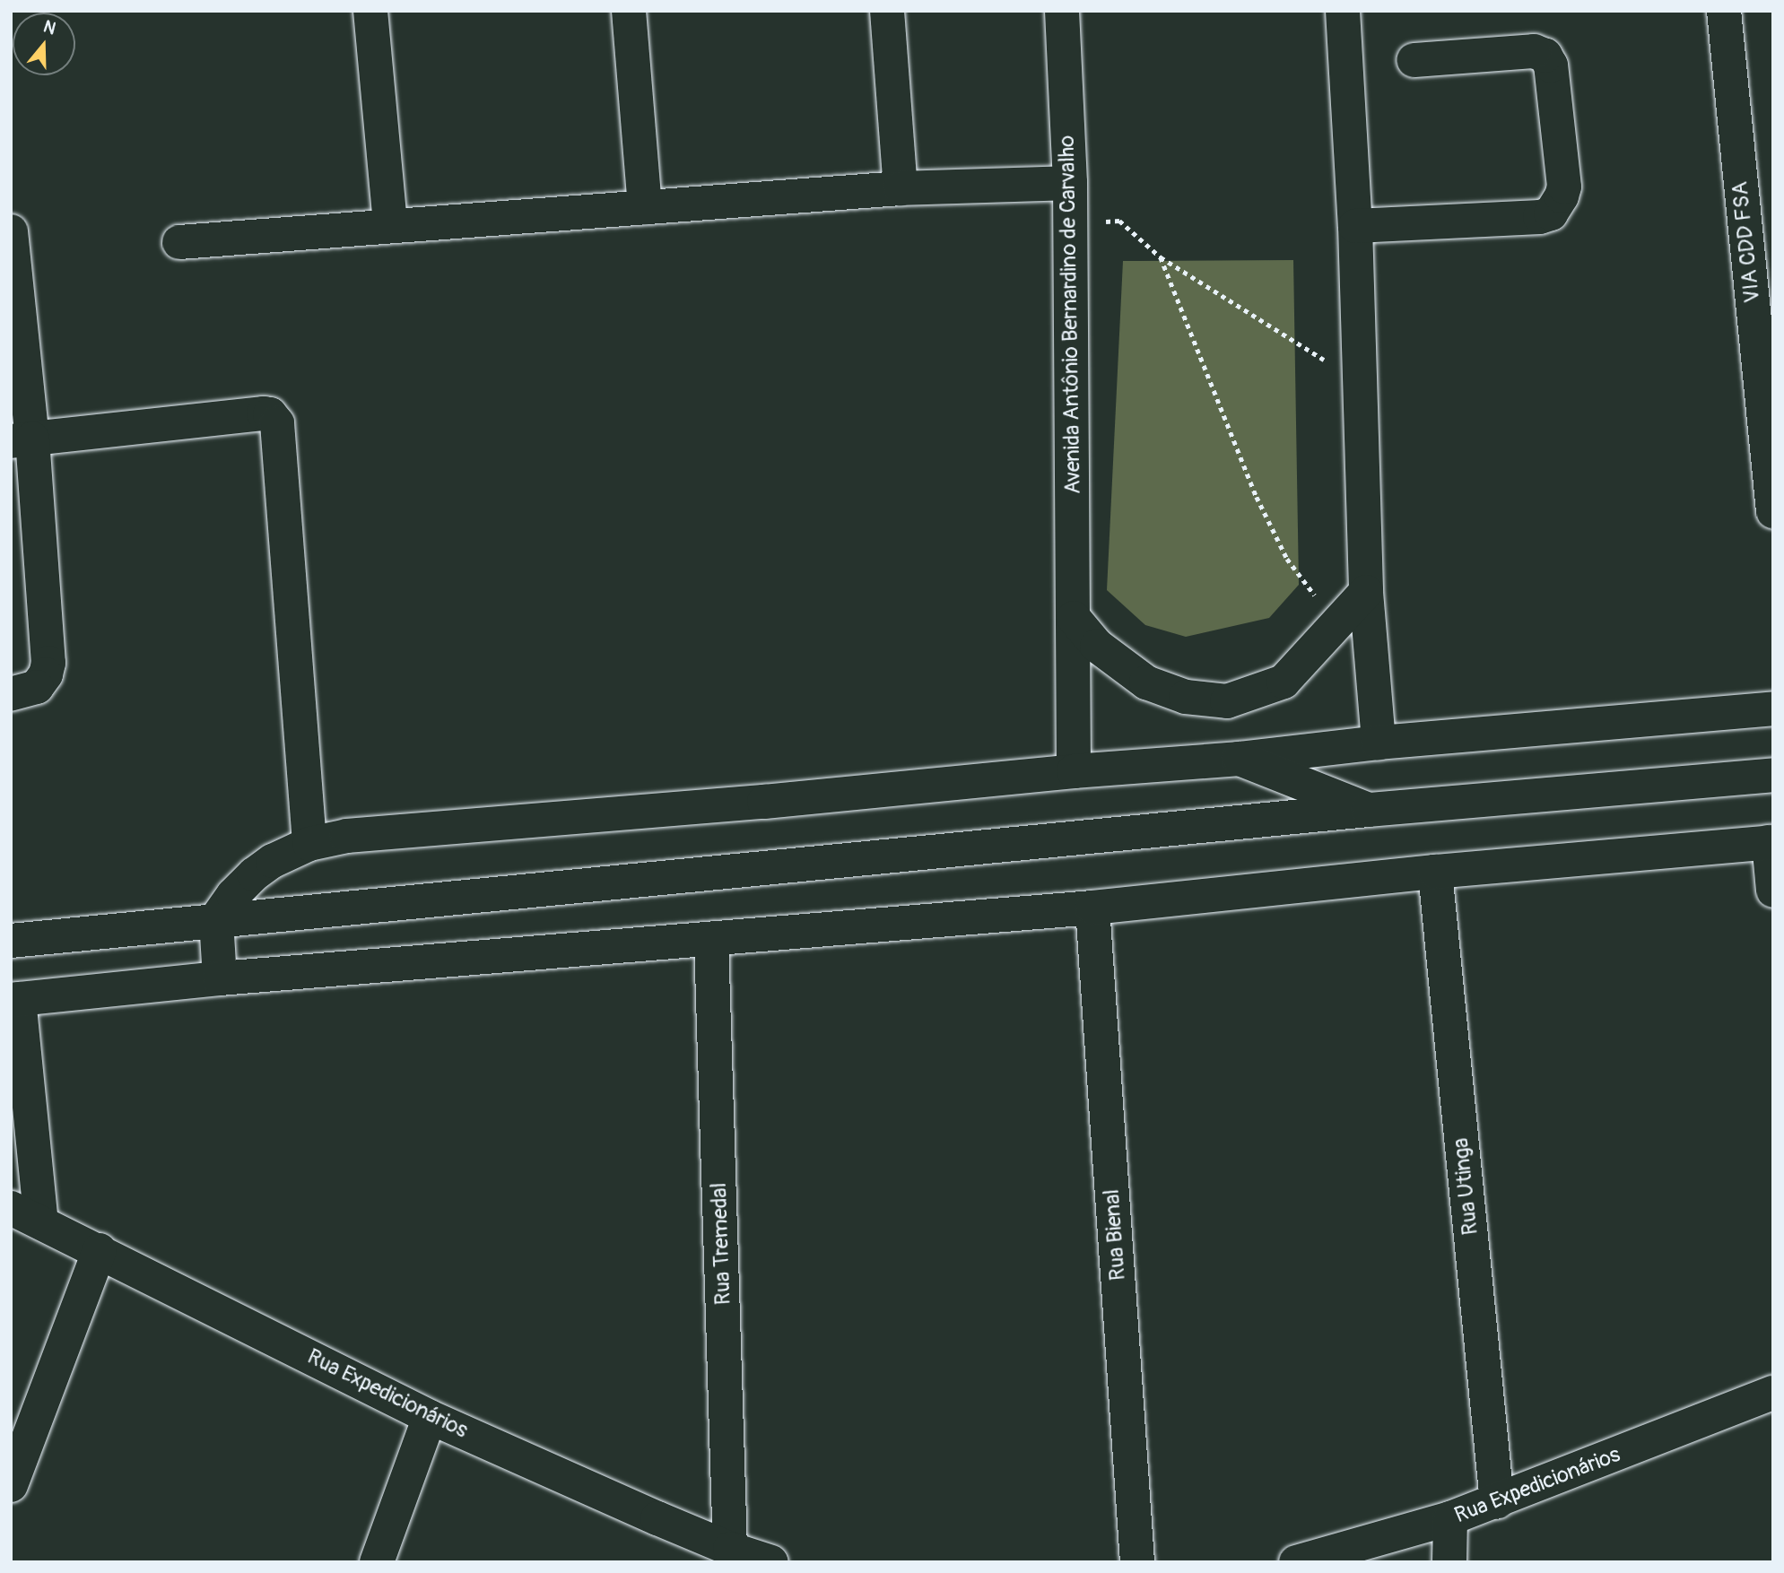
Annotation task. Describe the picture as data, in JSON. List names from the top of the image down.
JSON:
{
  "streets": {
    "main road": [
      "VIA CDD FSA",
      "Avenida Antônio Bernardino de Carvalho",
      "Rua Utinga",
      "Rua Bienal",
      "Rua Tremedal",
      "Rua Expedicionários"
    ]
  },
  "crossings": [
    ["Rua Utinga", "Rua Expedicionários"],
    ["Rua Tremedal", "Rua Expedicionários"]
  ],
  "north": "top"
}
